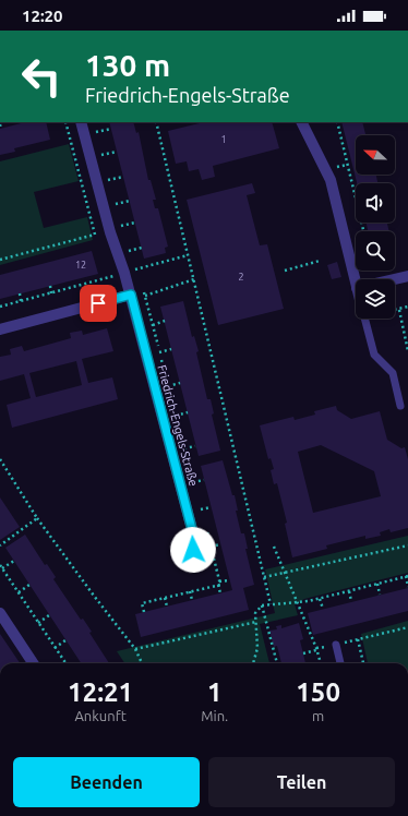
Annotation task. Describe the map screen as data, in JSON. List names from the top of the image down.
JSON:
{
  "streets": {
    "street": ["Friedrich-Engels-Straße"]
  },
  "house_numbers": ["1", "12", "2"],
  "north": "left",
  "page": {
    "status": "12:20",
    "turn": ["130 m", "Friedrich-Engels-Straße"],
    "eta": [
      "12:21",
      "Ankunft",
      "1",
      "Min.",
      "150",
      "m"
    ],
    "buttons": ["Beenden", "Teilen"]
  }
}
